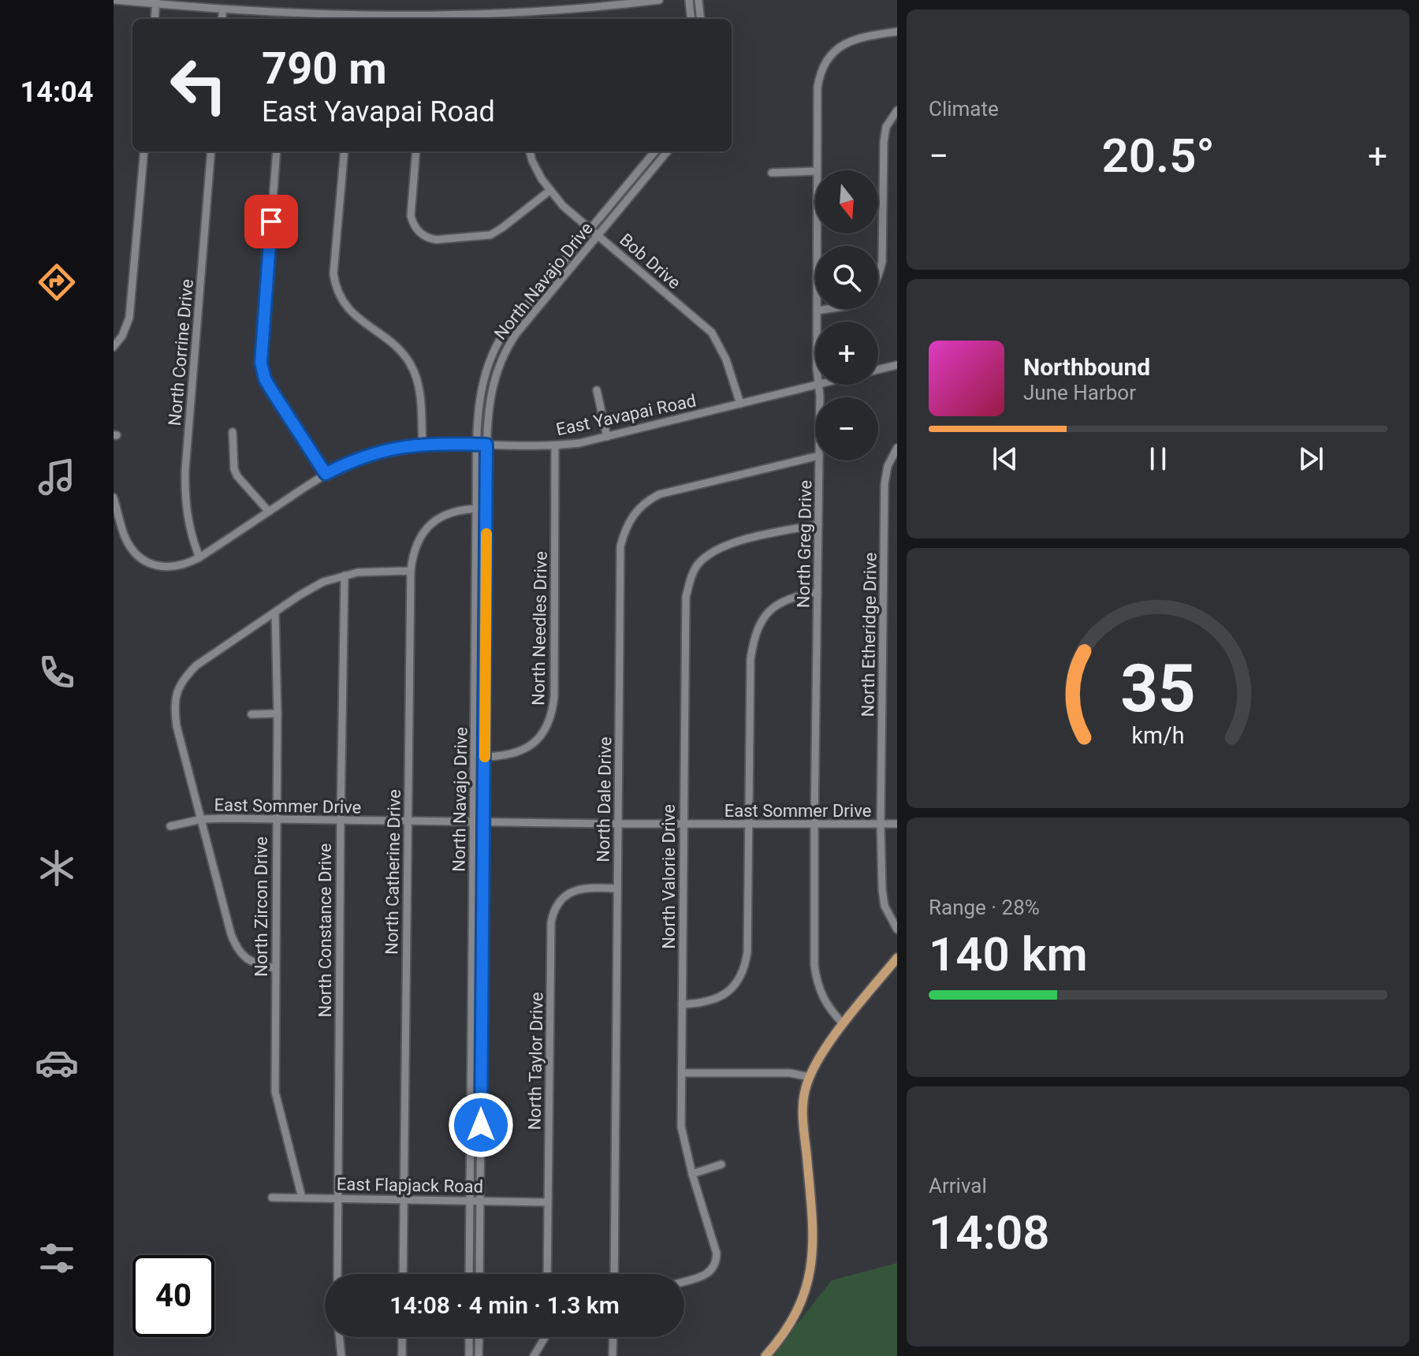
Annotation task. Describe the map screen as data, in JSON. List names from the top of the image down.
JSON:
{
  "streets": {
    "street": [
      "Bob Drive",
      "North Navajo Drive",
      "North Corrine Drive",
      "East Yavapai Road",
      "North Greg Drive",
      "North Needles Drive",
      "North Etheridge Drive",
      "North Dale Drive",
      "East Sommer Drive",
      "North Catherine Drive",
      "North Valorie Drive",
      "North Zircon Drive",
      "North Constance Drive",
      "North Taylor Drive",
      "East Flapjack Road"
    ]
  },
  "crossings": [
    ["Bob Drive", "North Navajo Drive"],
    ["Bob Drive", "East Yavapai Road"],
    ["North Navajo Drive", "East Yavapai Road"],
    ["North Navajo Drive", "North Needles Drive"],
    ["North Navajo Drive", "East Sommer Drive"],
    ["North Navajo Drive", "North Catherine Drive"],
    ["North Navajo Drive", "East Flapjack Road"],
    ["North Corrine Drive", "East Yavapai Road"],
    ["East Yavapai Road", "North Greg Drive"],
    ["East Yavapai Road", "North Needles Drive"],
    ["North Greg Drive", "East Sommer Drive"],
    ["North Greg Drive", "North Valorie Drive"],
    ["North Etheridge Drive", "East Sommer Drive"],
    ["North Dale Drive", "East Sommer Drive"],
    ["North Dale Drive", "North Taylor Drive"],
    ["East Sommer Drive", "North Catherine Drive"],
    ["East Sommer Drive", "North Valorie Drive"],
    ["East Sommer Drive", "North Zircon Drive"],
    ["East Sommer Drive", "North Constance Drive"],
    ["North Catherine Drive", "East Flapjack Road"],
    ["North Zircon Drive", "East Flapjack Road"],
    ["North Constance Drive", "East Flapjack Road"],
    ["North Taylor Drive", "East Flapjack Road"]
  ],
  "north": "bottom",
  "page": {
    "tabs": "14:04",
    "tile": [
      "Climate",
      ["Range · 28%", "140 km"],
      ["Arrival", "14:08"]
    ],
    "turn": ["790 m", "East Yavapai Road"],
    "heat": ["−", "20.5°", "+"],
    "map_buttons": ["+", "−"],
    "song": ["Northbound", "June Harbor"],
    "limit": "40",
    "trip": "14:08 · 4 min · 1.3 km",
    "gauge": ["35", "km/h"]
  }
}
